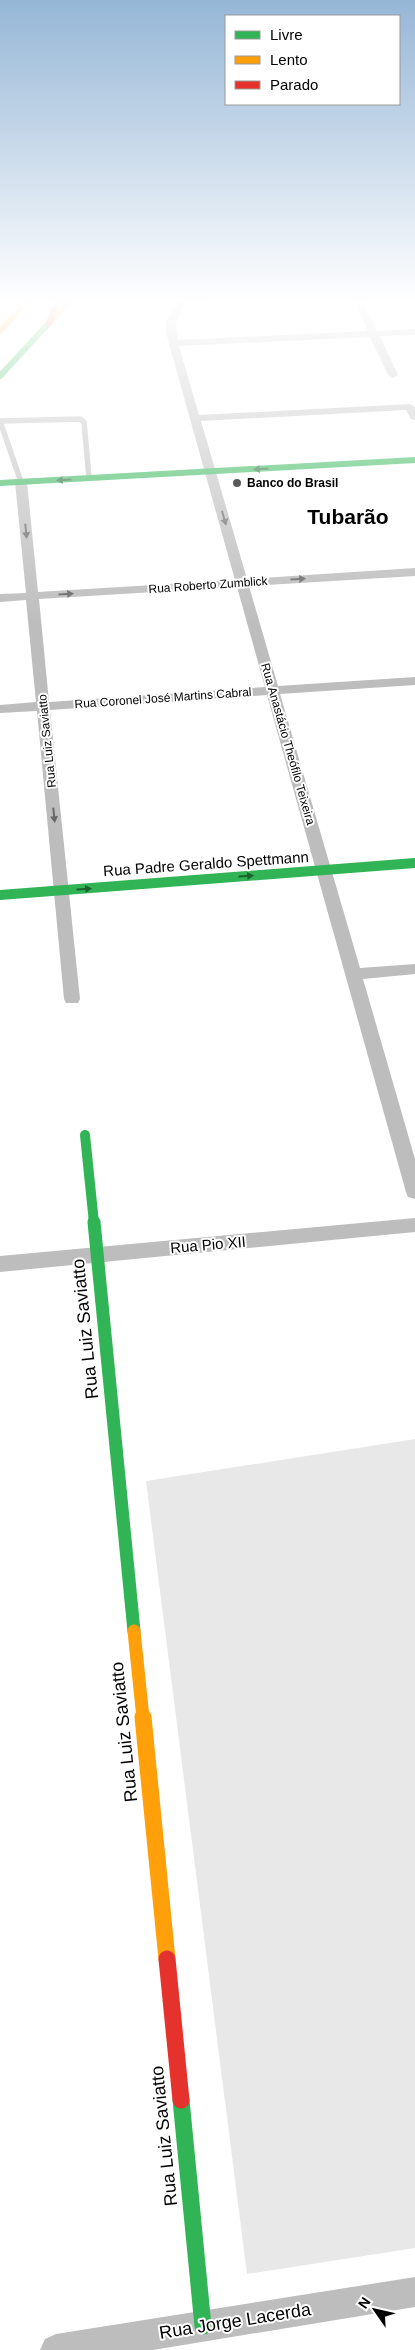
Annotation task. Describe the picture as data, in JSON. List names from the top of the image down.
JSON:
{
  "streets": {
    "main road": ["Rua Luiz Saviatto", "Rua Padre Geraldo Spettmann"],
    "street": [
      "Rua Roberto Zumblick",
      "Rua Coronel José Martins Cabral",
      "Rua Anastácio Theófilo Teixeira",
      "Rua Pio XII",
      "Rua Jorge Lacerda"
    ]
  },
  "crossings": [
    ["Rua Roberto Zumblick", "Rua Luiz Saviatto"],
    ["Rua Roberto Zumblick", "Rua Anastácio Theófilo Teixeira"],
    ["Rua Coronel José Martins Cabral", "Rua Luiz Saviatto"],
    ["Rua Coronel José Martins Cabral", "Rua Anastácio Theófilo Teixeira"],
    ["Rua Luiz Saviatto", "Rua Padre Geraldo Spettmann"],
    ["Rua Luiz Saviatto", "Rua Pio XII"],
    ["Rua Luiz Saviatto", "Rua Jorge Lacerda"],
    ["Rua Anastácio Theófilo Teixeira", "Rua Padre Geraldo Spettmann"]
  ],
  "one_way": ["Rua Padre Geraldo Spettmann"],
  "districts": ["Tubarão"],
  "places": ["Banco do Brasil"],
  "legend": ["Livre", "Lento", "Parado"],
  "north": "top left"
}
